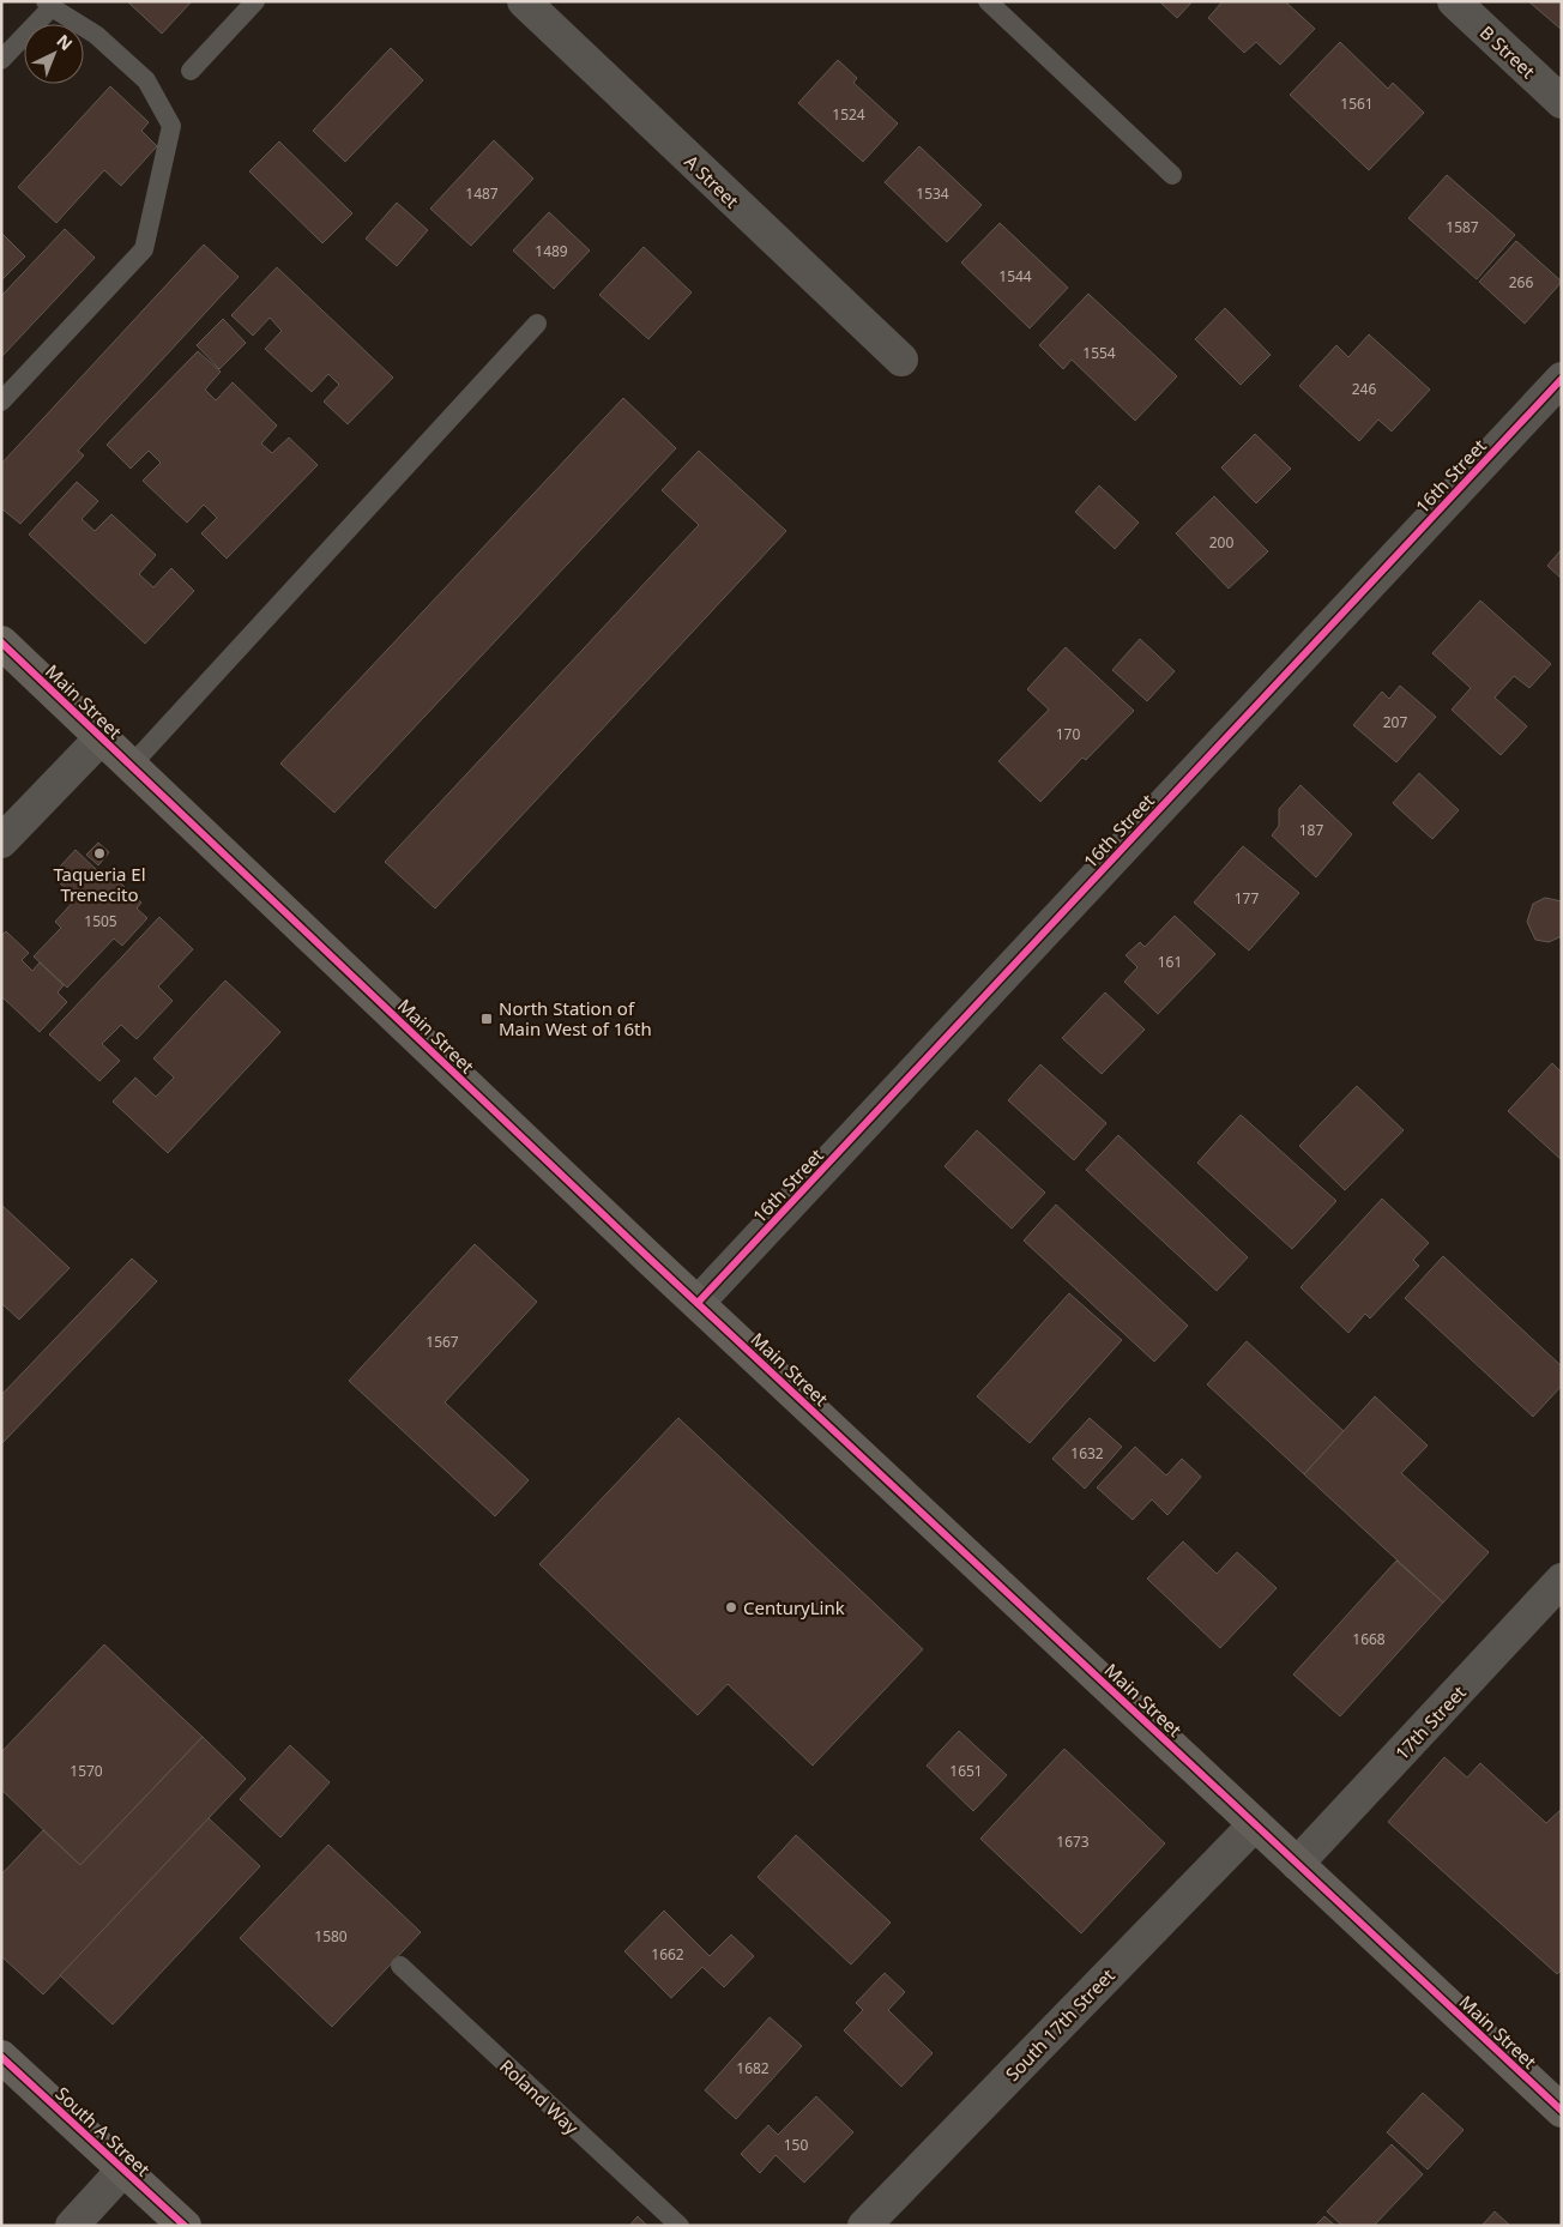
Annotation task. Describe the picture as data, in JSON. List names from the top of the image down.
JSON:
{
  "streets": {
    "main road": ["Main Street", "South A Street"],
    "street": [
      "B Street",
      "A Street",
      "16th Street",
      "17th Street",
      "South 17th Street"
    ],
    "lane": ["Roland Way"]
  },
  "crossings": [
    ["16th Street", "Main Street"],
    ["Main Street", "17th Street"],
    ["Main Street", "South 17th Street"]
  ],
  "places": {
    "other": ["Taqueria El Trenecito", "CenturyLink"],
    "transit": ["North Station of Main West of 16th"]
  },
  "house_numbers": [
    "1561",
    "1524",
    "1487",
    "1534",
    "1587",
    "1489",
    "1544",
    "266",
    "1554",
    "246",
    "200",
    "207",
    "170",
    "187",
    "177",
    "1505",
    "161",
    "1567",
    "1632",
    "1668",
    "1570",
    "1651",
    "1673",
    "1580",
    "1662",
    "1682",
    "150"
  ],
  "north": "top right"
}
